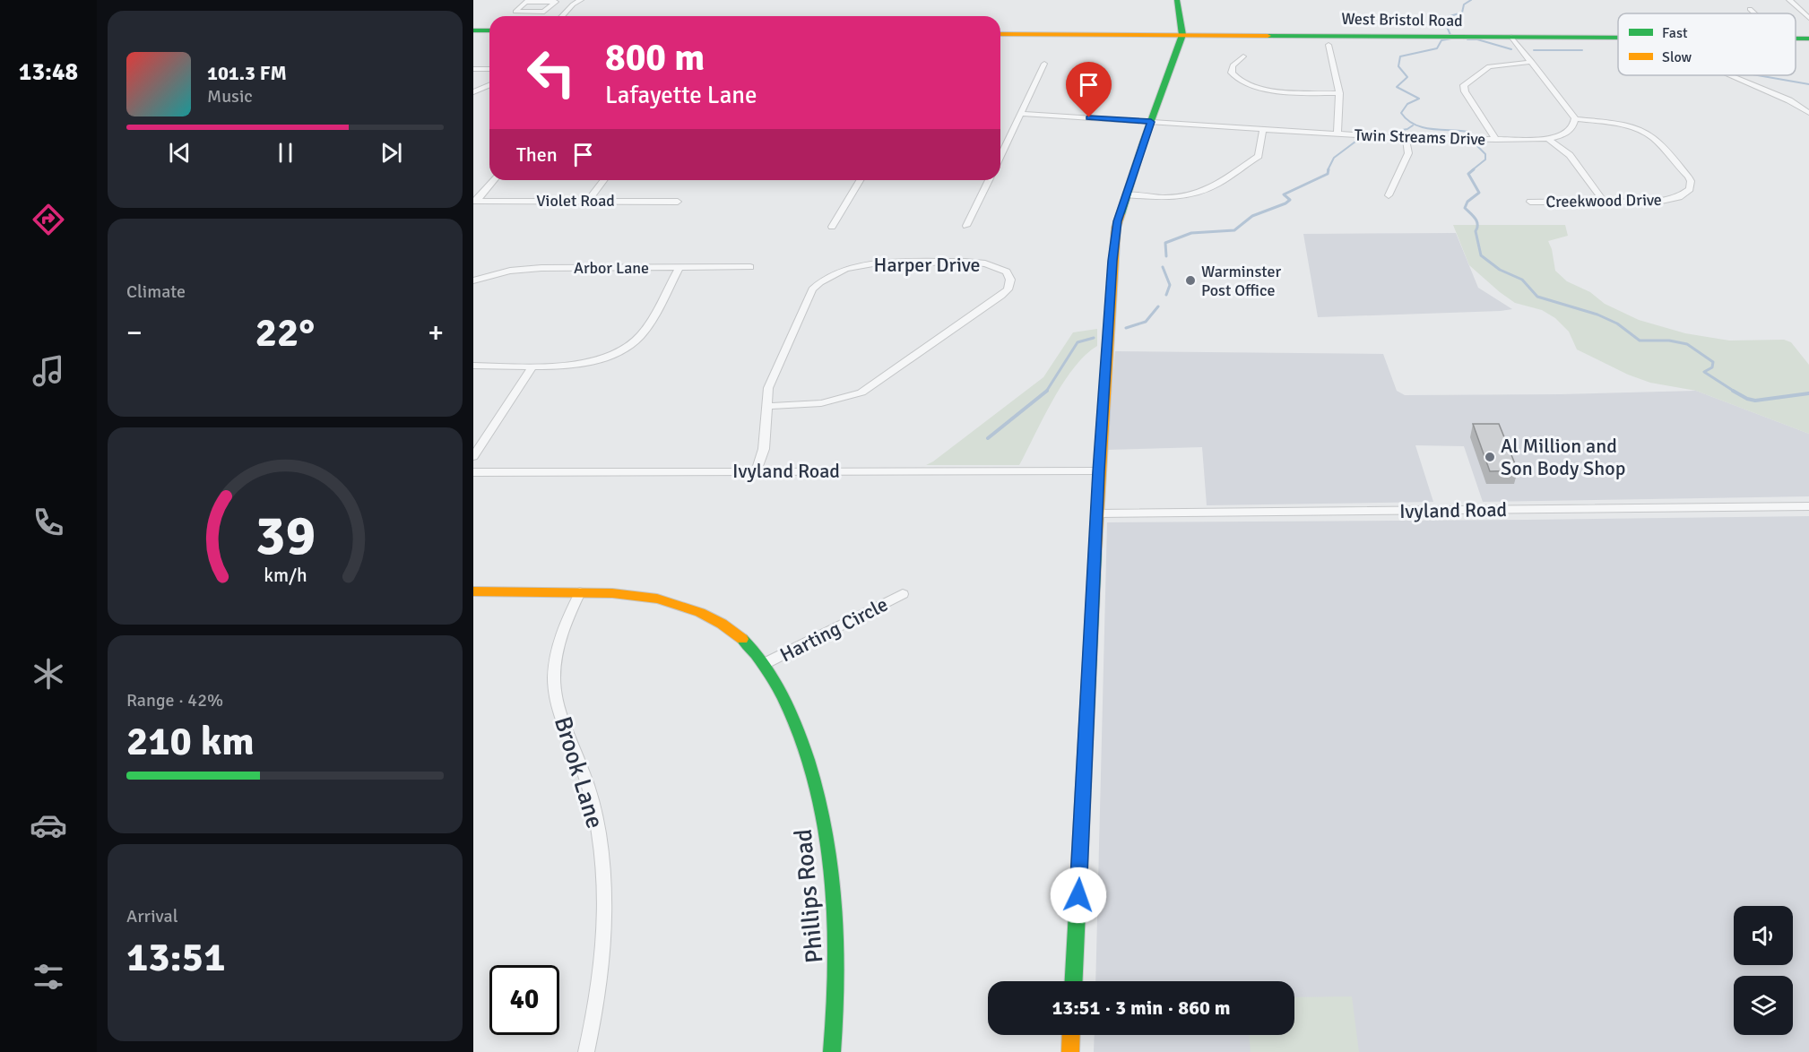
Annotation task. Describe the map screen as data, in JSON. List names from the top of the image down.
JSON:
{
  "streets": {
    "street": [
      "West Bristol Road",
      "Twin Streams Drive",
      "Violet Road",
      "Creekwood Drive",
      "Harper Drive",
      "Arbor Lane",
      "Ivyland Road",
      "Harting Circle",
      "Brook Lane",
      "Phillips Road"
    ]
  },
  "crossings": [
    ["Twin Streams Drive", "Creekwood Drive"],
    ["Harper Drive", "Ivyland Road"],
    ["Harting Circle", "Phillips Road"],
    ["Brook Lane", "Phillips Road"]
  ],
  "places": ["Warminster Post Office", "Al Million and Son Body Shop"],
  "legend": ["Fast", "Slow"],
  "page": {
    "tabs": "13:48",
    "turn": ["800 m", "Lafayette Lane"],
    "song": ["101.3 FM", "Music"],
    "then": "Then",
    "tile": [
      "Climate",
      ["Range · 42%", "210 km"],
      ["Arrival", "13:51"]
    ],
    "heat": ["−", "22°", "+"],
    "limit": "40",
    "trip": "13:51 · 3 min · 860 m",
    "gauge": ["39", "km/h"]
  }
}
